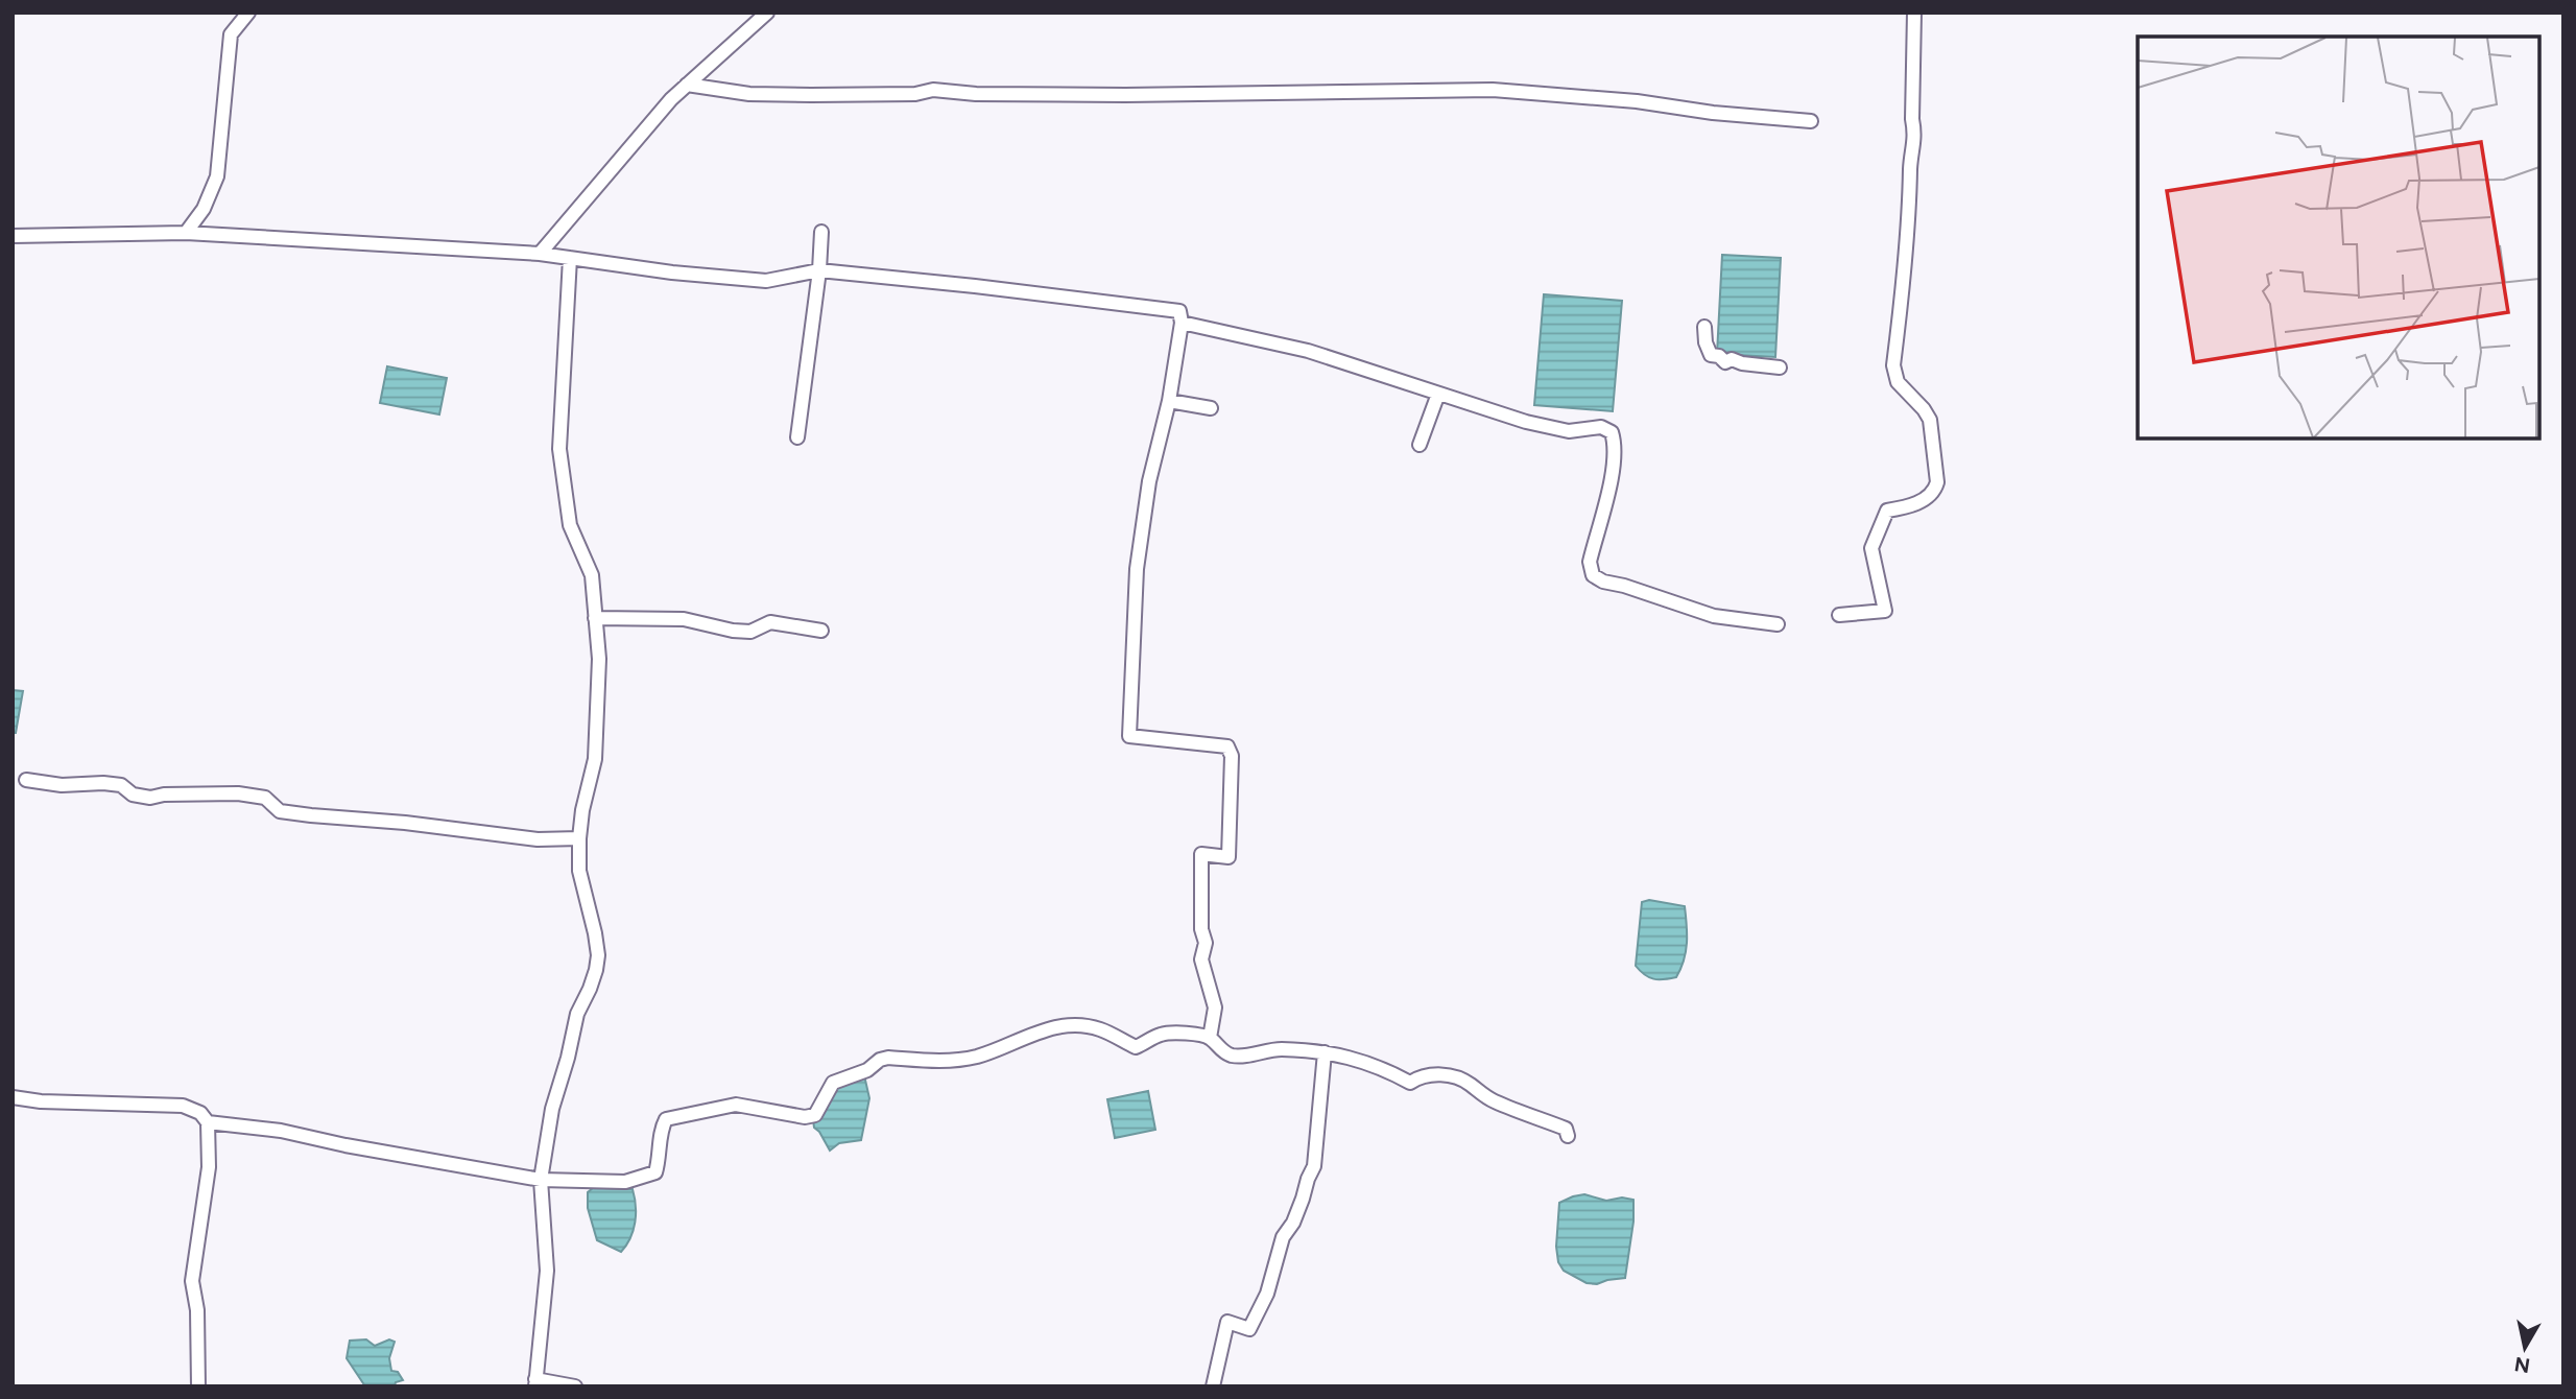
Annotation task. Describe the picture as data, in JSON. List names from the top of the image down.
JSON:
{
  "north": "bottom"
}
